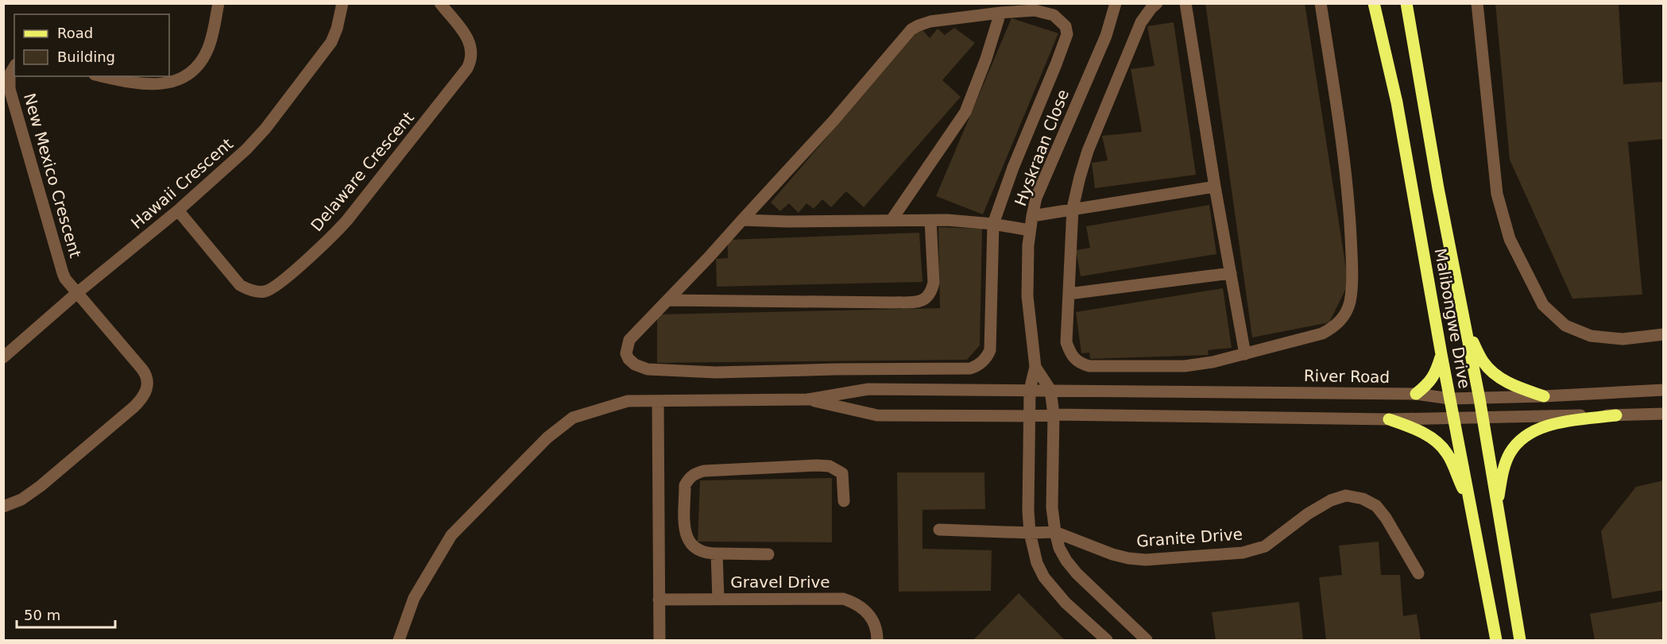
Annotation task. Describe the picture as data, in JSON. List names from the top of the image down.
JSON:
{
  "streets": {
    "main road": ["Malibongwe Drive"],
    "street": [
      "Hyskraan Close",
      "Delaware Crescent",
      "New Mexico Crescent",
      "Hawaii Crescent",
      "River Road",
      "Granite Drive",
      "Gravel Drive"
    ]
  },
  "crossings": [
    ["Delaware Crescent", "Hawaii Crescent"],
    ["New Mexico Crescent", "Hawaii Crescent"],
    ["Malibongwe Drive", "River Road"]
  ],
  "legend": ["Road", "Building"],
  "scale_bar": "50 m"
}
